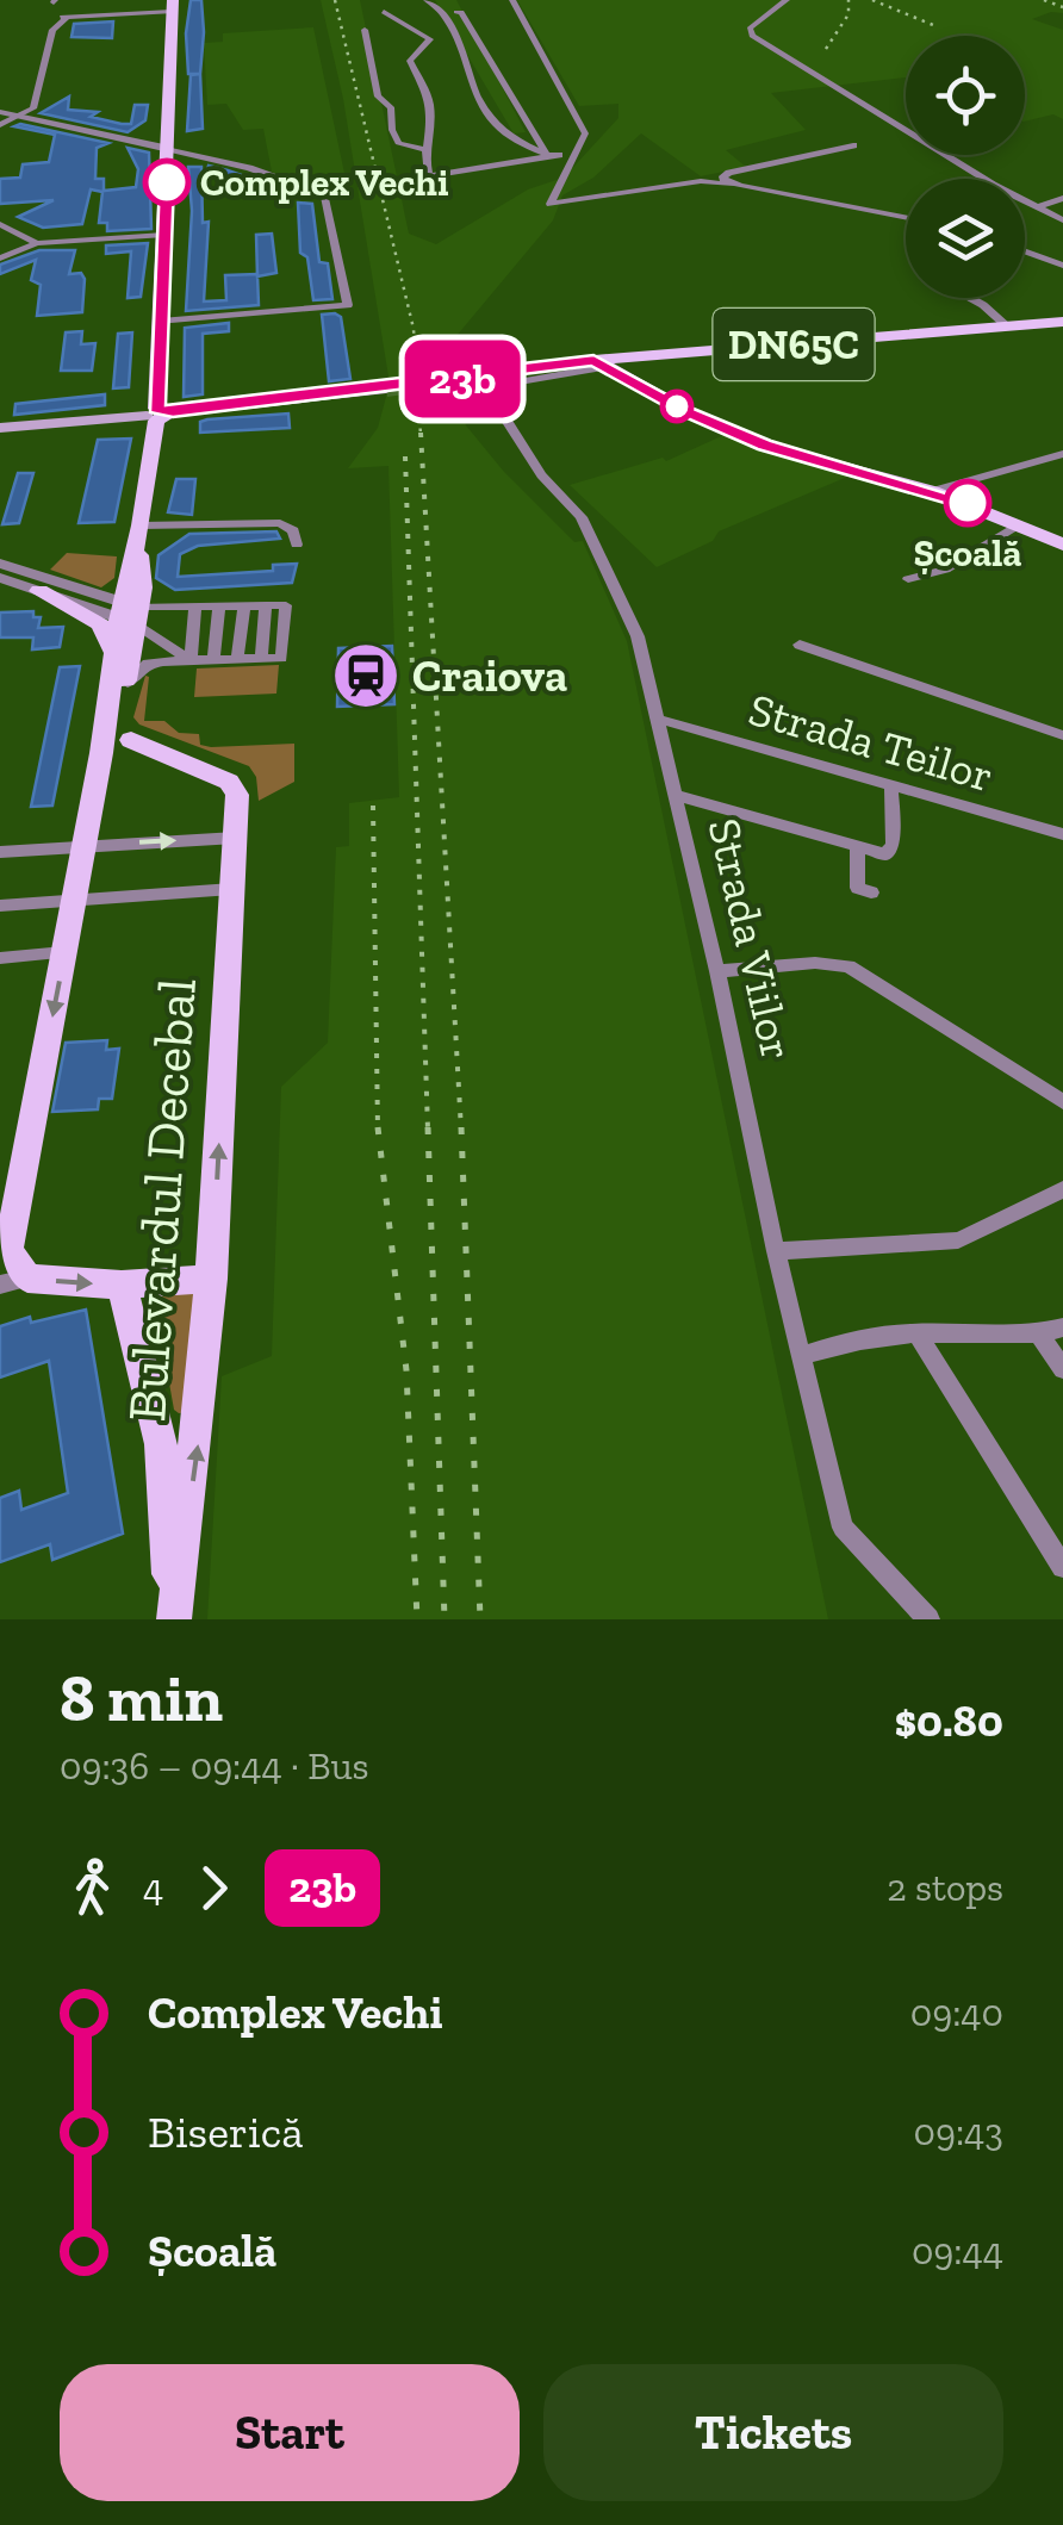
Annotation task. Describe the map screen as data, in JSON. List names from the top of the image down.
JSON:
{
  "streets": {
    "main road": ["DN65C", "Bulevardul Decebal"],
    "street": ["Strada Teilor", "Strada Viilor"]
  },
  "crossings": [
    ["DN65C", "Strada Viilor"],
    ["Strada Teilor", "Strada Viilor"]
  ],
  "places": {
    "other": ["Complex Vechi", "Școală"],
    "station": ["Craiova"]
  },
  "lines": ["bus line 23b"],
  "page": {
    "on_map": "23b",
    "heading": ["8 min", "09:36 – 09:44 · Bus", "$0.80"],
    "legs": ["4", "23b", "2 stops"],
    "list": [
      {
        "name": "Complex Vechi",
        "value": "09:40"
      },
      {
        "name": "Biserică",
        "value": "09:43"
      },
      {
        "name": "Școală",
        "value": "09:44"
      }
    ],
    "buttons": ["Start", "Tickets"]
  }
}
